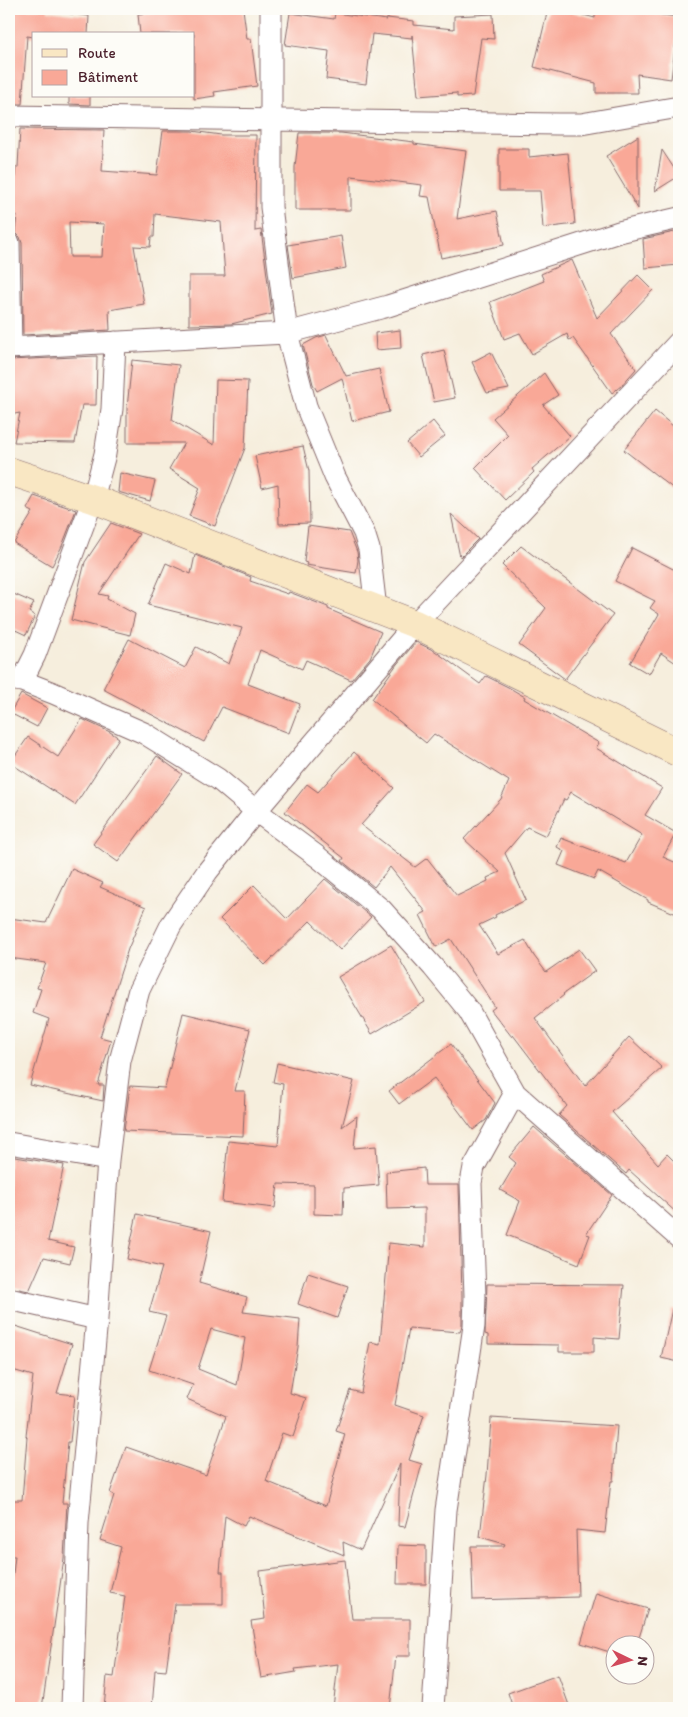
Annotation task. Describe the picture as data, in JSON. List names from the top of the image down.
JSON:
{
  "legend": ["Route", "Bâtiment"],
  "north": "right"
}
